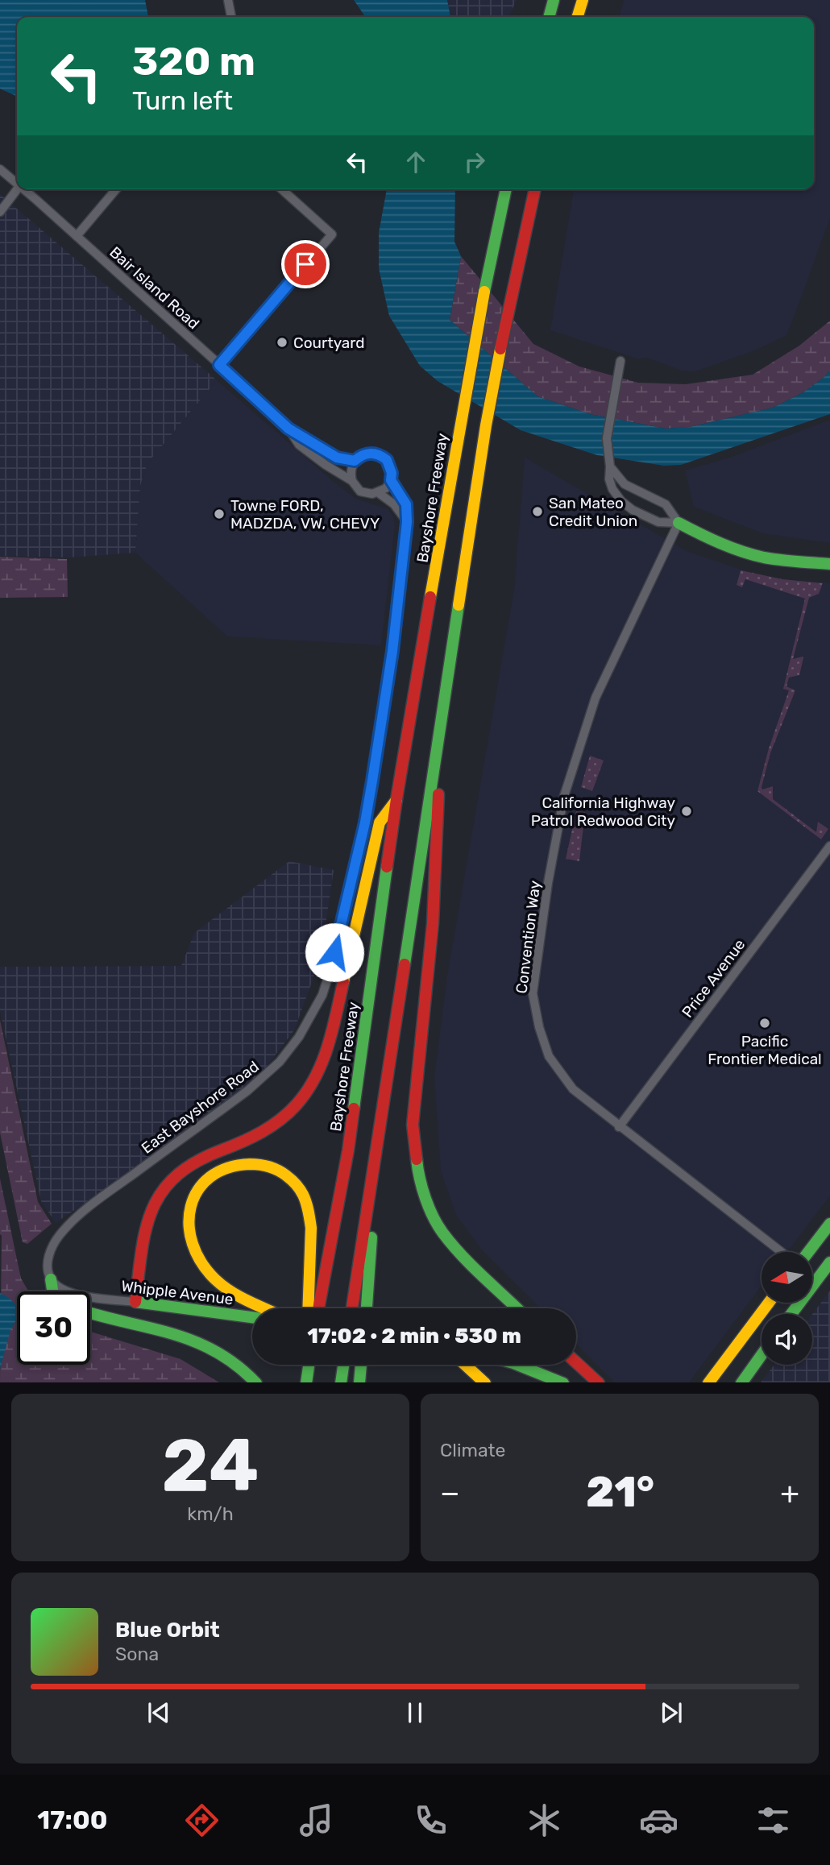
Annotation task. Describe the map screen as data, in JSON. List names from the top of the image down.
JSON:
{
  "streets": {
    "main road": ["Bayshore Freeway", "Whipple Avenue"],
    "street": [
      "Bair Island Road",
      "Convention Way",
      "Price Avenue",
      "East Bayshore Road"
    ]
  },
  "crossings": [
    ["Bair Island Road", "East Bayshore Road"],
    ["Convention Way", "Price Avenue"],
    ["East Bayshore Road", "Whipple Avenue"]
  ],
  "places": [
    "Courtyard",
    "San Mateo Credit Union",
    "Towne FORD, MADZDA, VW, CHEVY",
    "California Highway Patrol Redwood City",
    "Pacific Frontier Medical"
  ],
  "north": "left",
  "page": {
    "turn": ["320 m", "Turn left"],
    "limit": "30",
    "trip": "17:02 · 2 min · 530 m",
    "tile": [
      ["24", "km/h"],
      "Climate"
    ],
    "heat": ["−", "21°", "+"],
    "song": ["Blue Orbit", "Sona"],
    "tabs": "17:00"
  }
}
